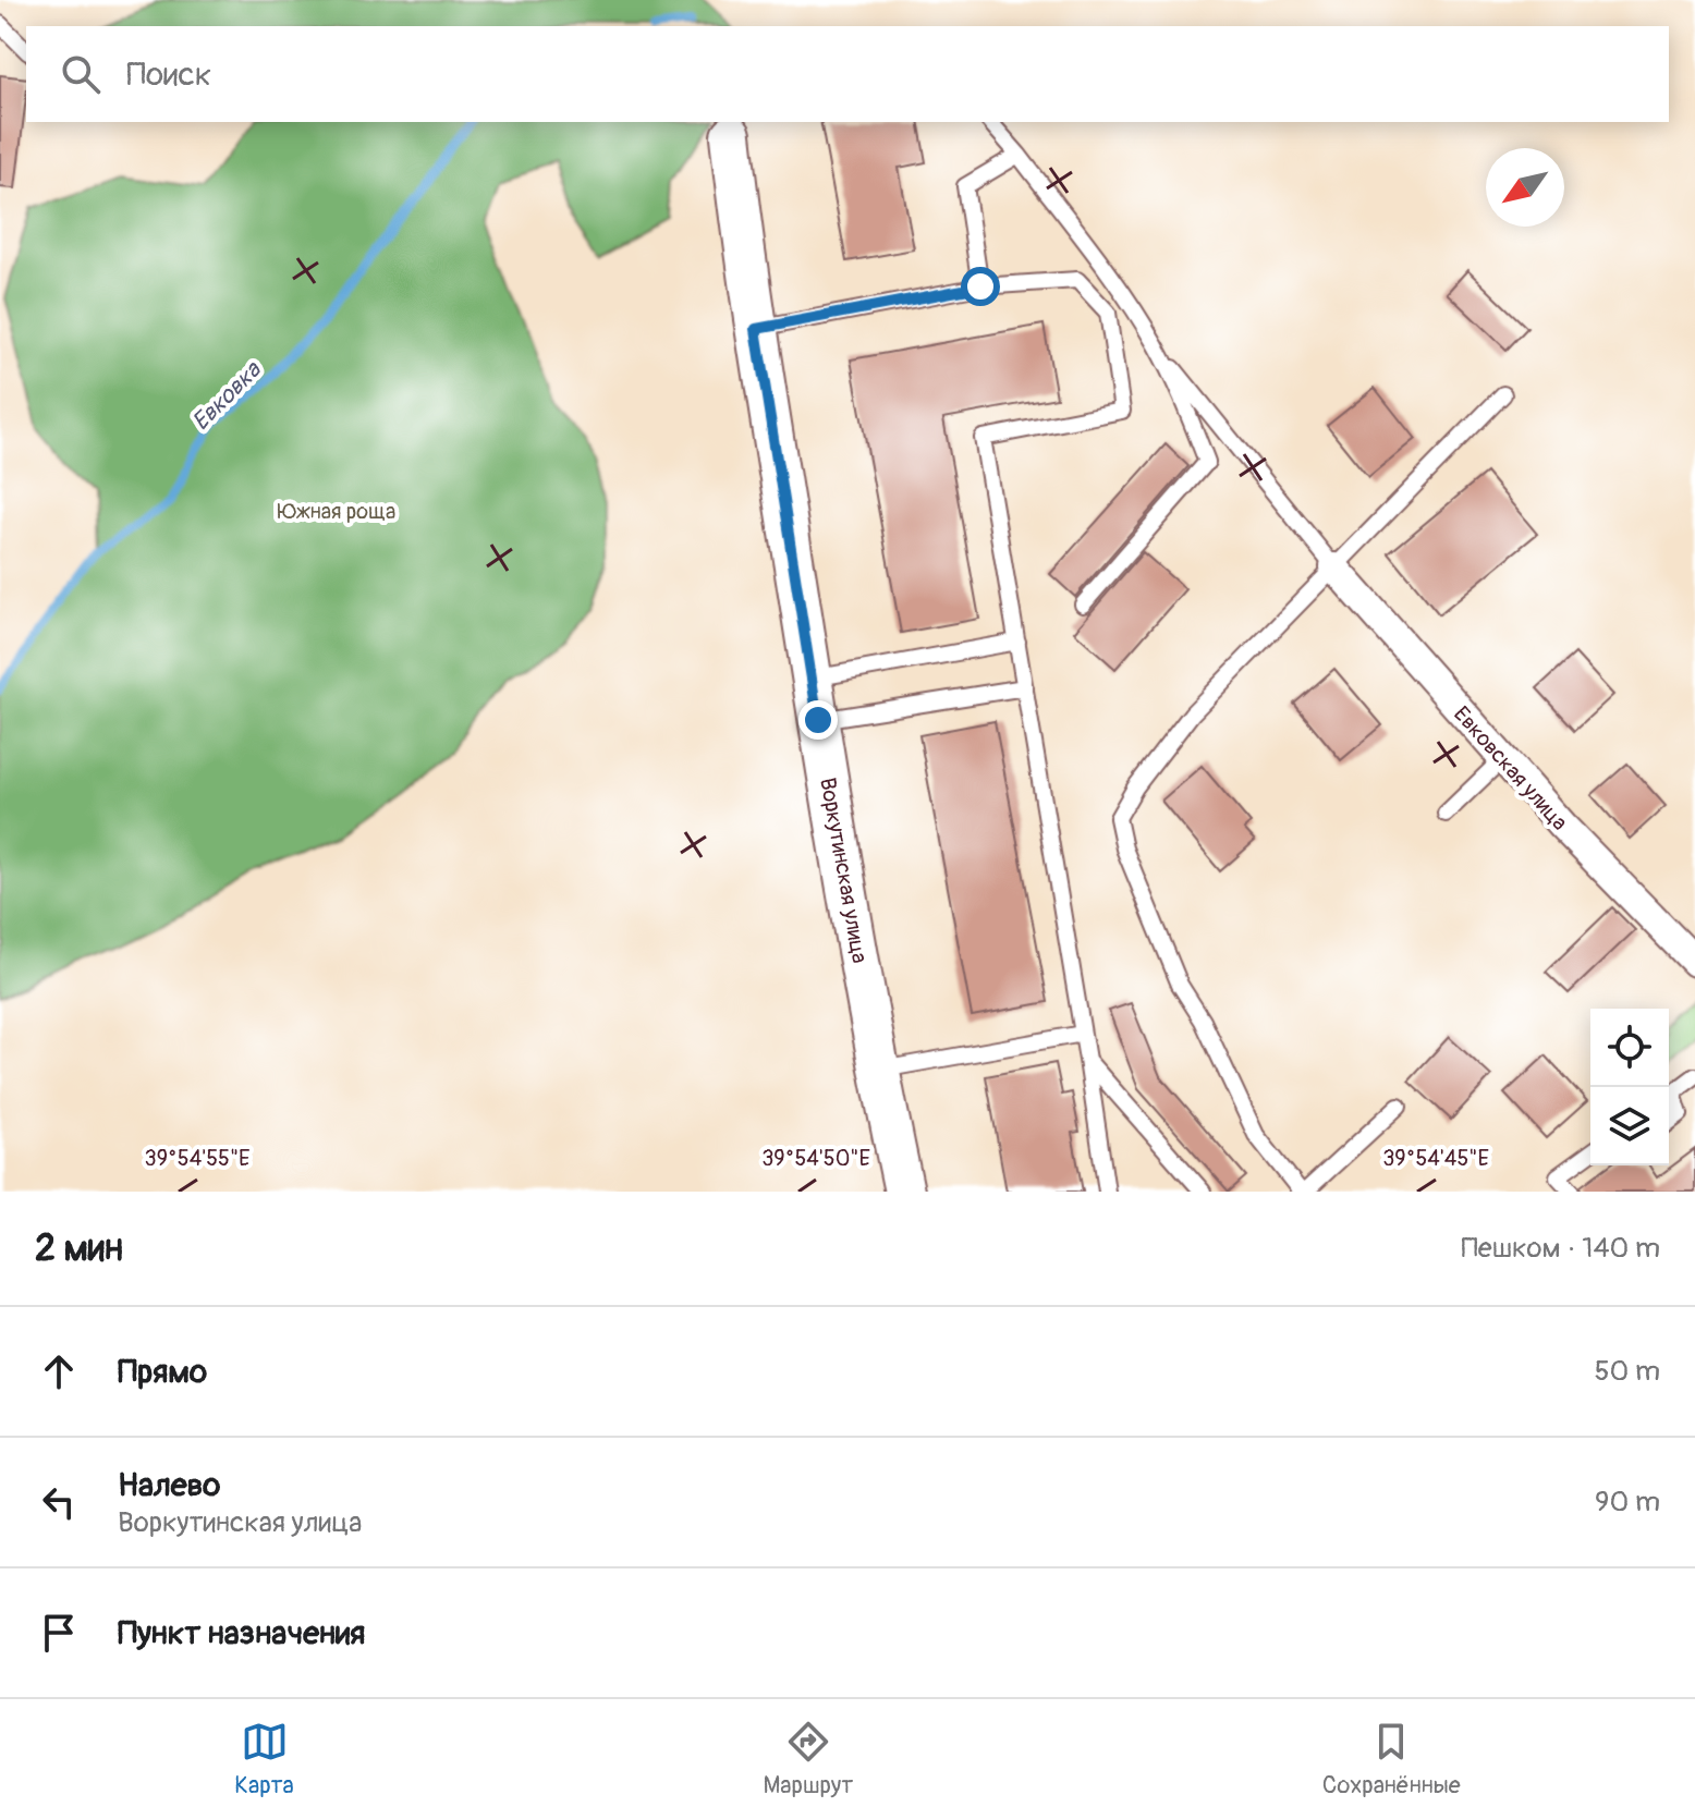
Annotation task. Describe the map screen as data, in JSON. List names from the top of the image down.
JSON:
{
  "streets": {
    "street": ["Евковская улица", "Воркутинская улица"]
  },
  "water": ["Евковка"],
  "parks": ["Южная роща"],
  "north": "bottom left",
  "page": {
    "search": "Поиск",
    "heading": ["2 мин", "Пешком · 140 m"],
    "list": [
      ["Прямо", "50 m"],
      ["Налево", "Воркутинская улица", "90 m"],
      "Пункт назначения"
    ],
    "nav": ["Карта", "Маршрут", "Сохранённые"]
  },
  "coordinates": ["39°54'55\"E", "39°54'50\"E", "39°54'45\"E"]
}
